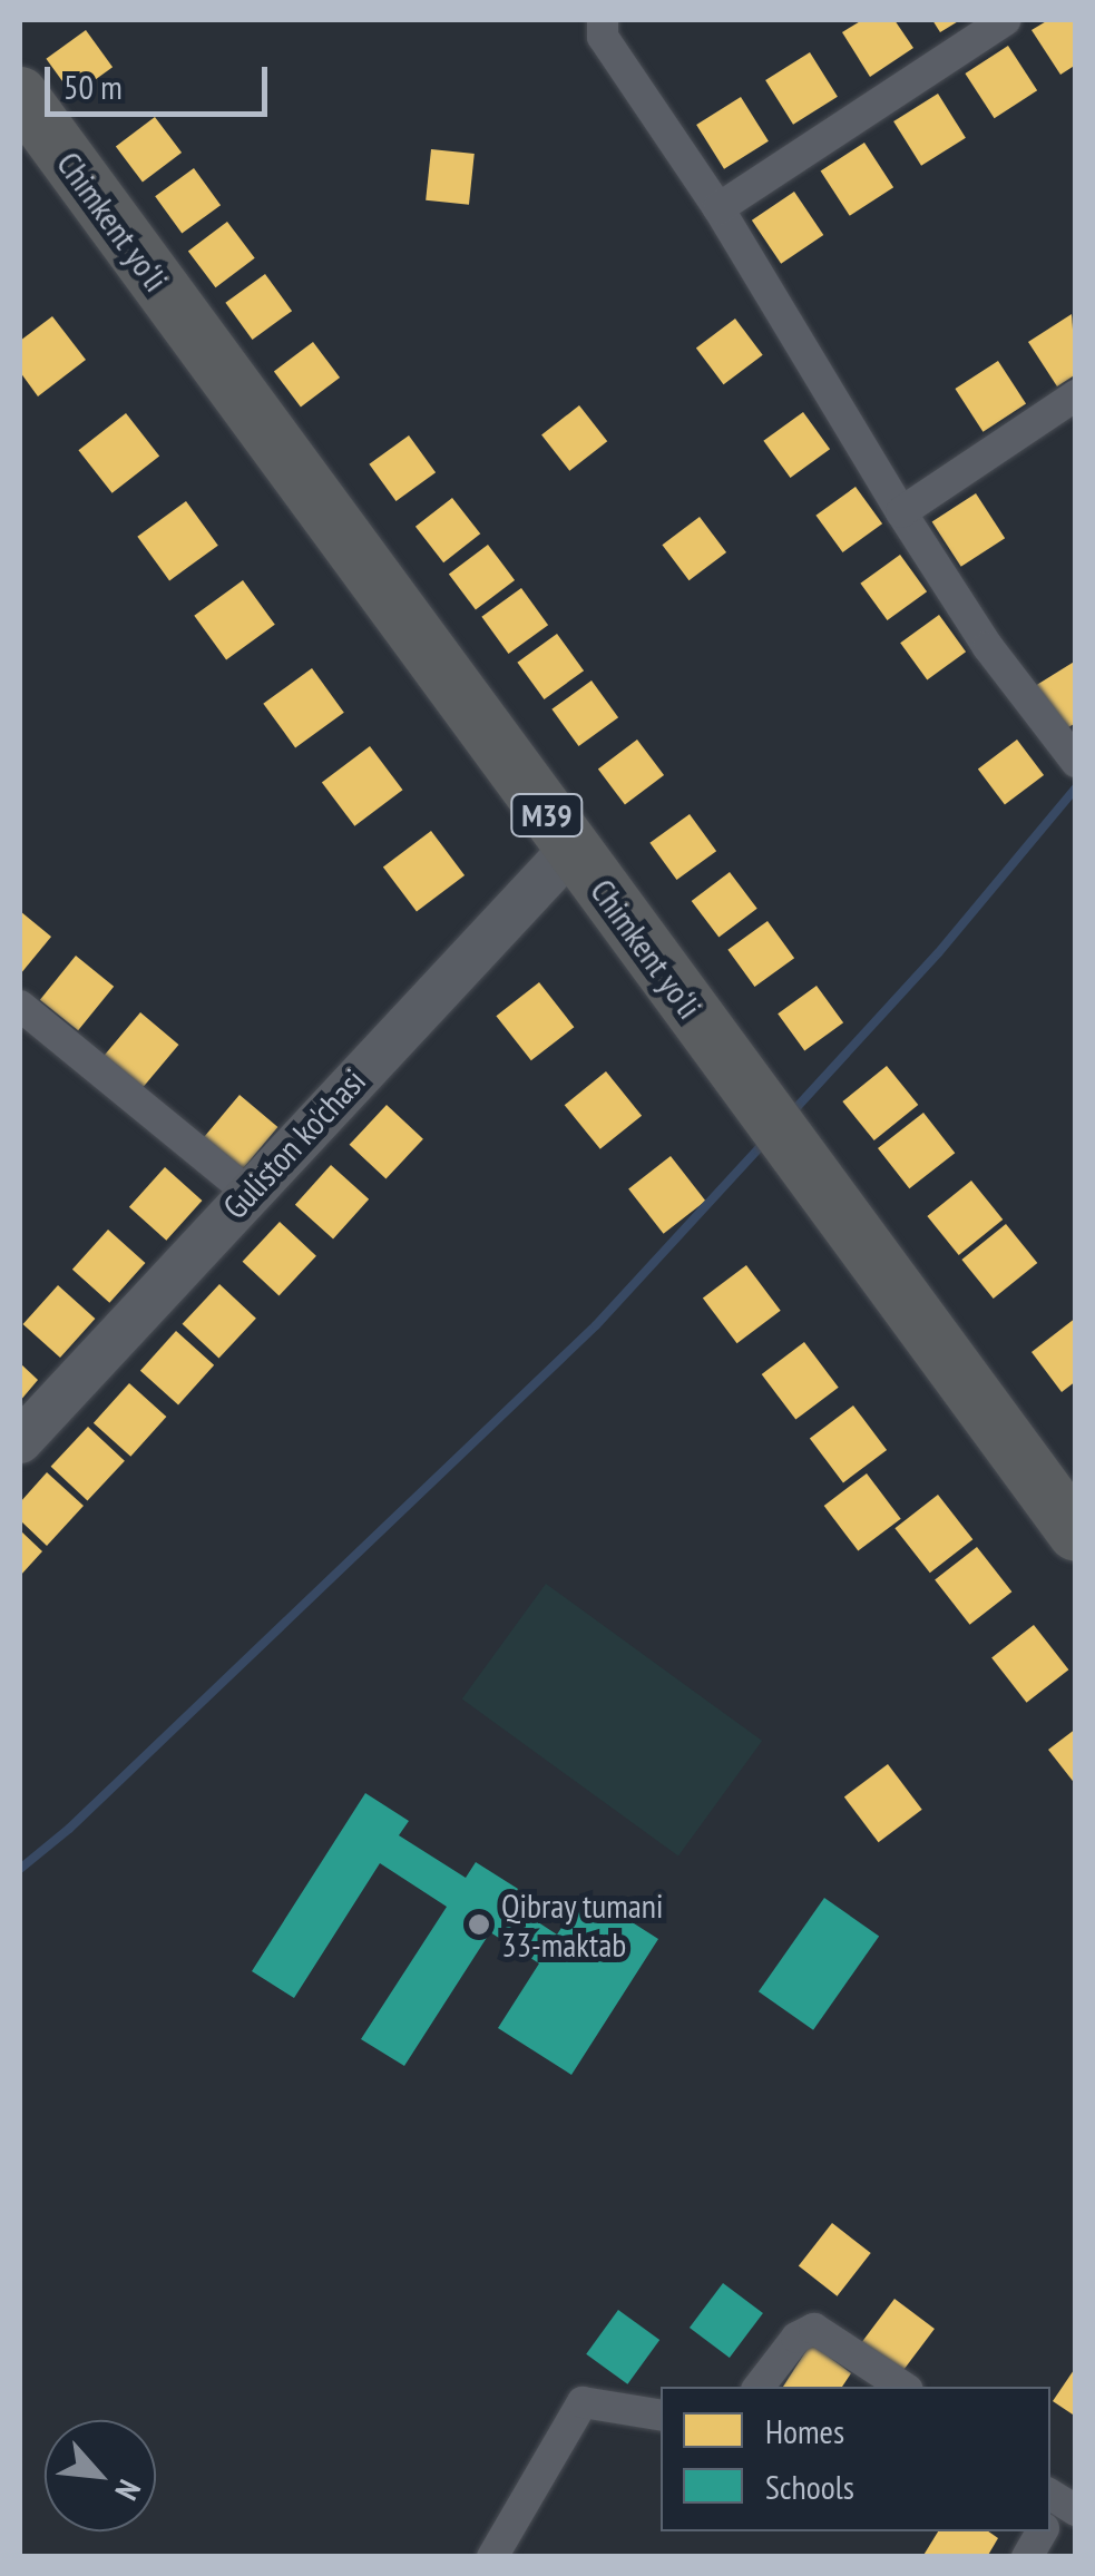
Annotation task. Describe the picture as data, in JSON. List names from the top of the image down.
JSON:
{
  "streets": {
    "highway": ["Chimkent yo‘li", "M39"],
    "main road": ["Guliston ko'chasi"]
  },
  "crossings": [
    ["Chimkent yo‘li", "Guliston ko'chasi"]
  ],
  "places": ["Qibray tumani 33-maktab"],
  "legend": ["Homes", "Schools"],
  "scale_bar": "50 m",
  "north": "bottom right"
}
